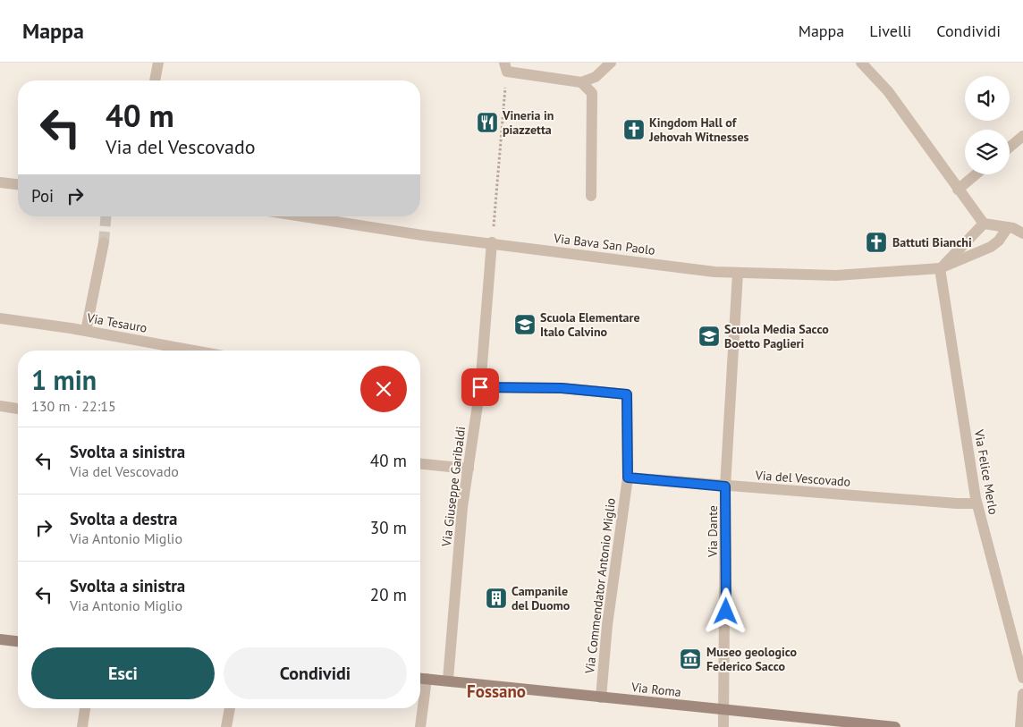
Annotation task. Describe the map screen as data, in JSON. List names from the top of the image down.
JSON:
{
  "streets": {
    "main road": ["Via Roma"],
    "street": [
      "Via Bava San Paolo",
      "Via Tesauro",
      "Via Felice Merlo",
      "Via del Vescovado",
      "Via Giuseppe Garibaldi",
      "Via Dante",
      "Via Commendator Antonio Miglio"
    ]
  },
  "crossings": [
    ["Via Bava San Paolo", "Via Felice Merlo"],
    ["Via Bava San Paolo", "Via Giuseppe Garibaldi"],
    ["Via Bava San Paolo", "Via Dante"],
    ["Via Felice Merlo", "Via del Vescovado"],
    ["Via del Vescovado", "Via Dante"],
    ["Via del Vescovado", "Via Commendator Antonio Miglio"],
    ["Via Giuseppe Garibaldi", "Via Commendator Antonio Miglio"],
    ["Via Giuseppe Garibaldi", "Via Roma"],
    ["Via Dante", "Via Roma"],
    ["Via Commendator Antonio Miglio", "Via Roma"]
  ],
  "districts": ["Fossano"],
  "places": {
    "restaurant": ["Vineria in piazzetta"],
    "church": ["Kingdom Hall of Jehovah Witnesses", "Battuti Bianchi"],
    "school or university": ["Scuola Elementare Italo Calvino", "Scuola Media Sacco Boetto Paglieri"],
    "building": ["Campanile del Duomo"],
    "museum": ["Museo geologico Federico Sacco"]
  },
  "page": {
    "header": "Mappa",
    "nav": ["Mappa", "Livelli", "Condividi"],
    "turn": ["40 m", "Via del Vescovado"],
    "then": "Poi",
    "heading": ["1 min", "130 m · 22:15"],
    "list": [
      {
        "name": "Svolta a sinistra",
        "note": "Via del Vescovado",
        "value": "40 m"
      },
      {
        "name": "Svolta a destra",
        "note": "Via Antonio Miglio",
        "value": "30 m"
      },
      {
        "name": "Svolta a sinistra",
        "note": "Via Antonio Miglio",
        "value": "20 m"
      }
    ],
    "buttons": ["Esci", "Condividi"]
  }
}
